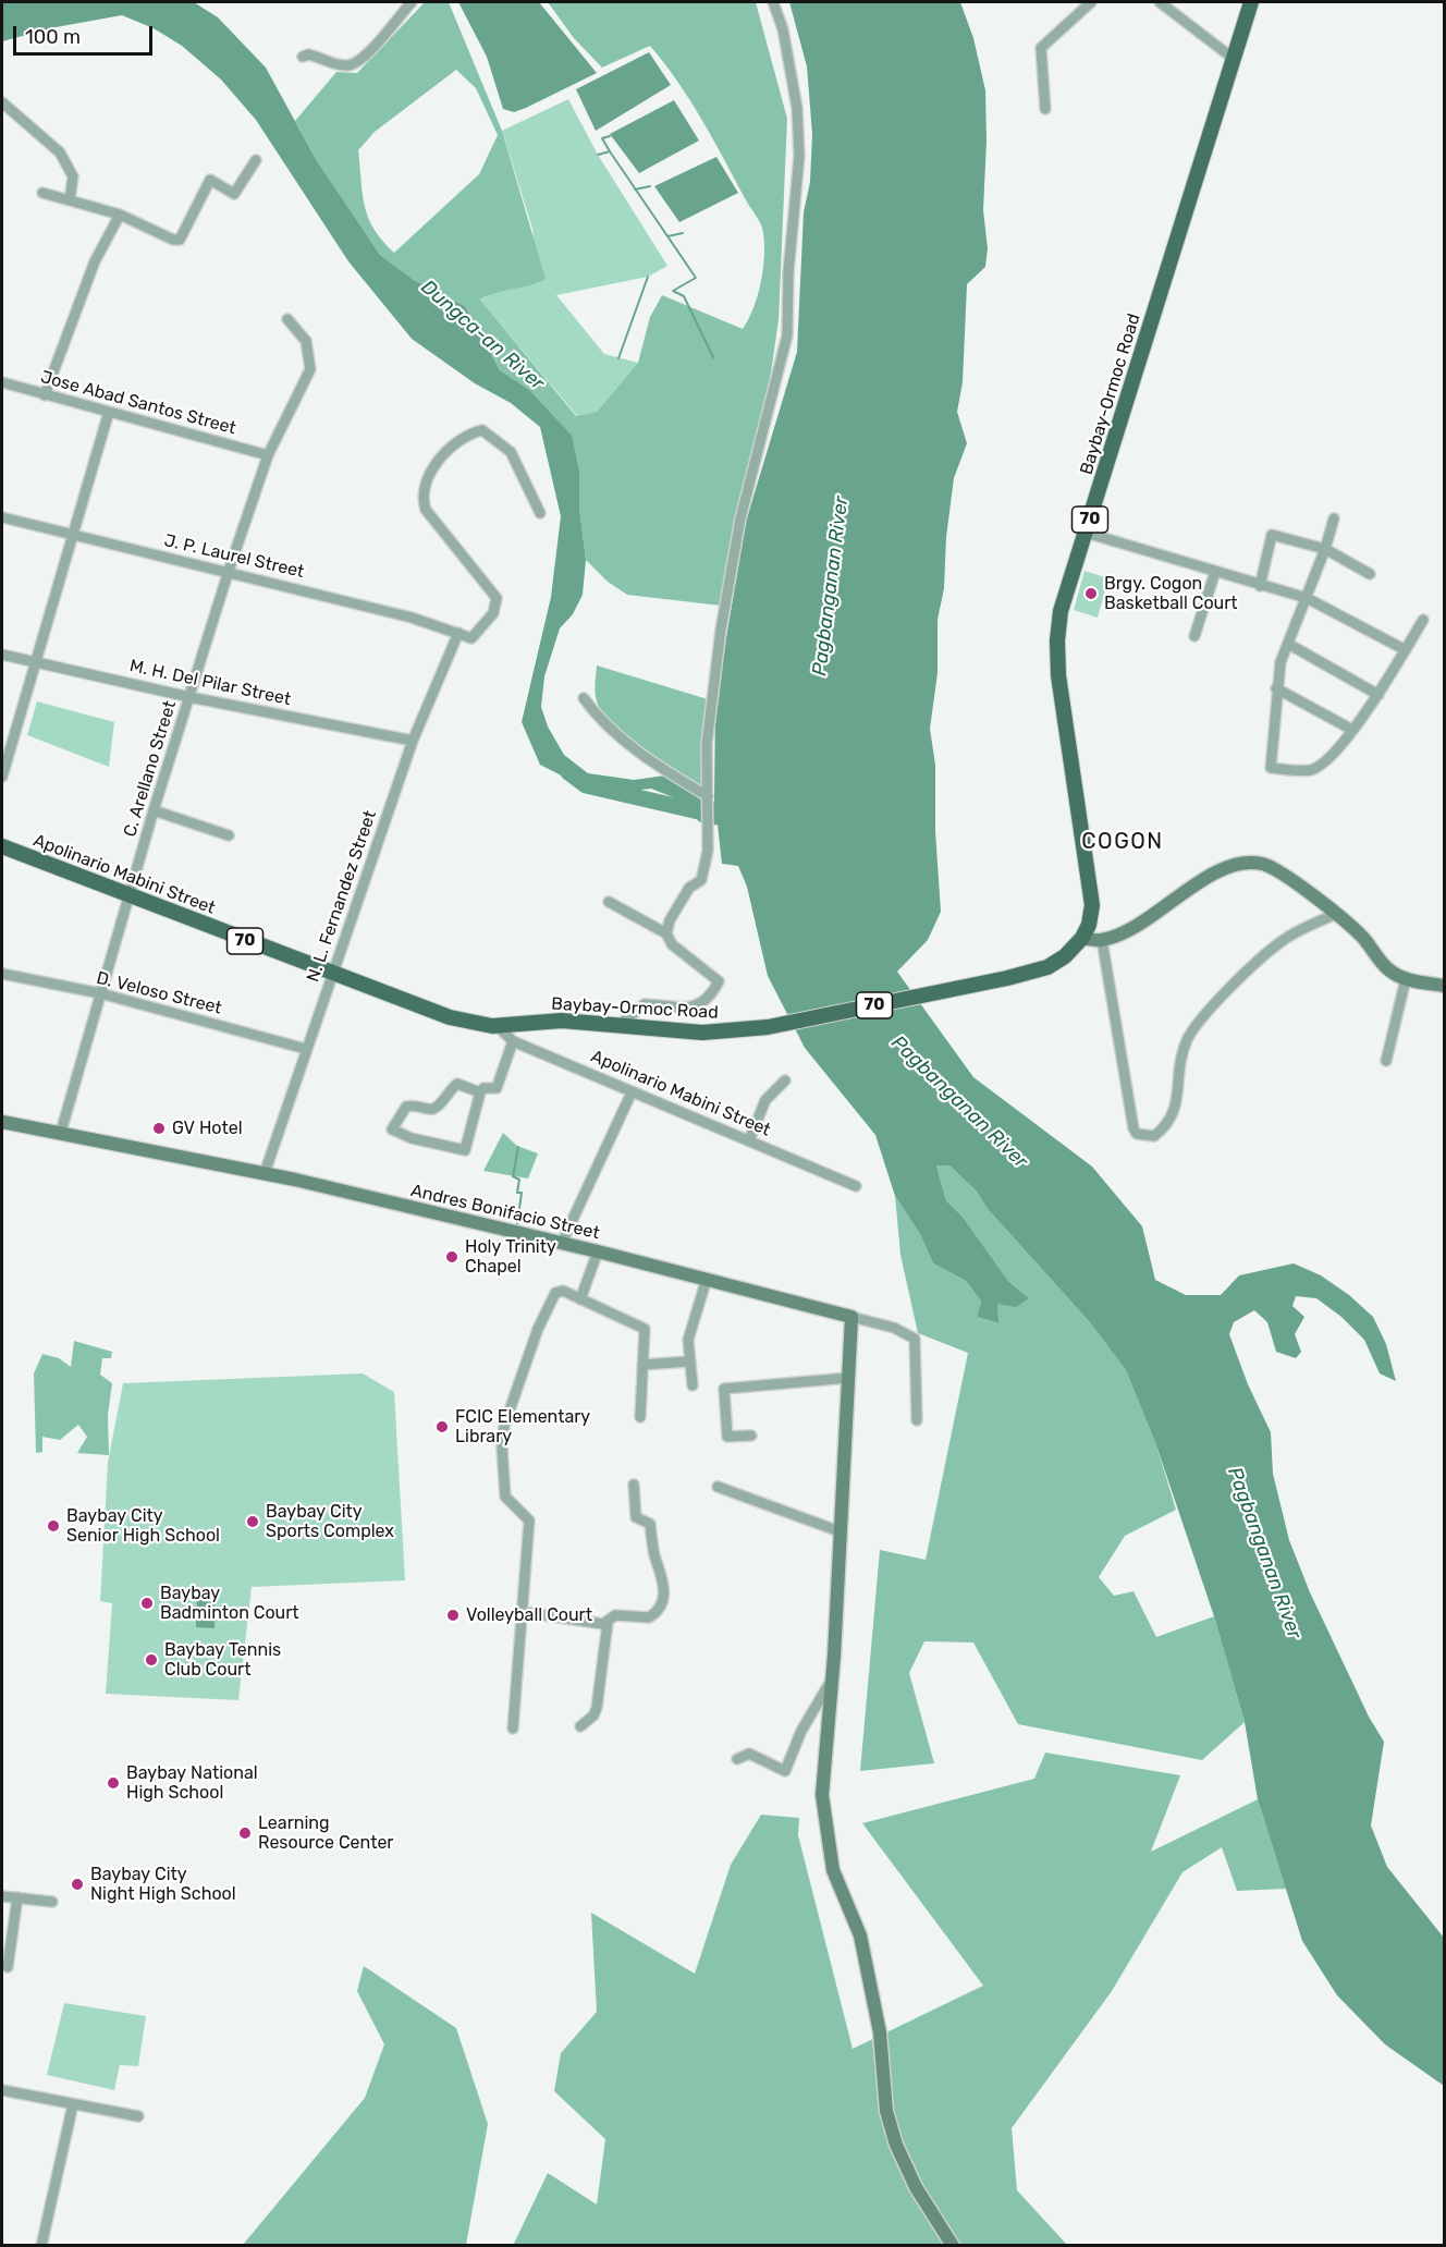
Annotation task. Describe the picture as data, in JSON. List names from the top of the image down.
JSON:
{
  "streets": {
    "main road": ["Baybay-Ormoc Road", "70", "Apolinario Mabini Street"],
    "street": [
      "Jose Abad Santos Street",
      "J. P. Laurel Street",
      "M. H. Del Pilar Street",
      "C. Arellano Street",
      "N. L. Fernandez Street",
      "D. Veloso Street",
      "Andres Bonifacio Street"
    ]
  },
  "crossings": [
    ["Baybay-Ormoc Road", "Apolinario Mabini Street"],
    ["Jose Abad Santos Street", "C. Arellano Street"],
    ["J. P. Laurel Street", "C. Arellano Street"],
    ["J. P. Laurel Street", "N. L. Fernandez Street"],
    ["M. H. Del Pilar Street", "C. Arellano Street"],
    ["M. H. Del Pilar Street", "N. L. Fernandez Street"],
    ["C. Arellano Street", "Apolinario Mabini Street"],
    ["C. Arellano Street", "D. Veloso Street"],
    ["C. Arellano Street", "Andres Bonifacio Street"],
    ["Apolinario Mabini Street", "N. L. Fernandez Street"],
    ["N. L. Fernandez Street", "D. Veloso Street"],
    ["N. L. Fernandez Street", "Andres Bonifacio Street"]
  ],
  "districts": ["COGON"],
  "water": ["Dungca-an River", "Pagbanganan River"],
  "places": [
    "Brgy. Cogon Basketball Court",
    "GV Hotel",
    "Holy Trinity Chapel",
    "FCIC Elementary Library",
    "Baybay City Sports Complex",
    "Baybay City Senior High School",
    "Baybay Badminton Court",
    "Volleyball Court",
    "Baybay Tennis Club Court",
    "Baybay National High School",
    "Learning Resource Center",
    "Baybay City Night High School"
  ],
  "scale_bar": "100 m"
}
